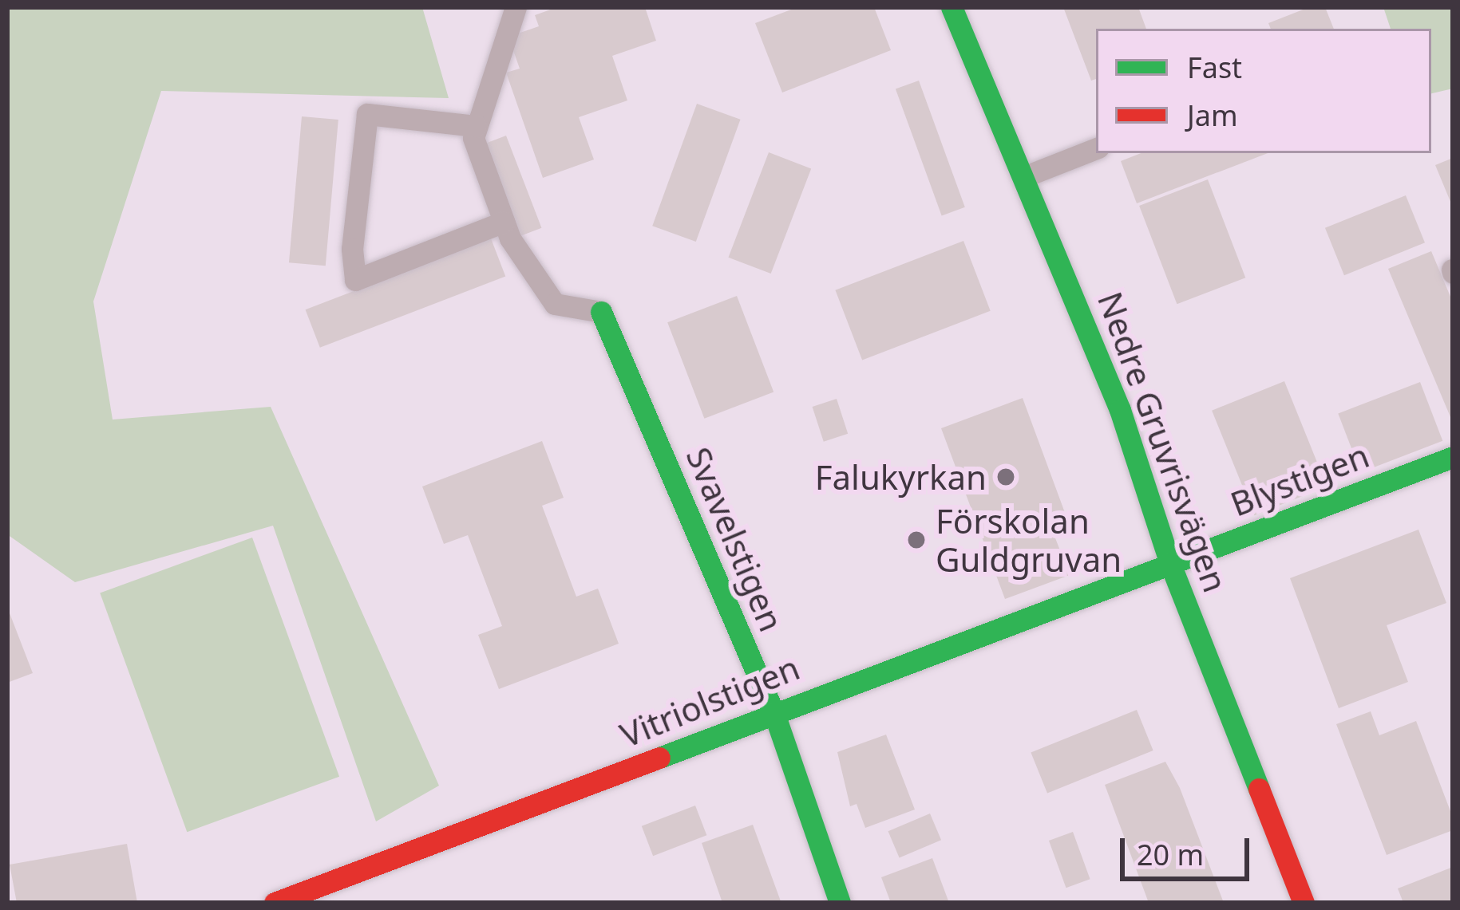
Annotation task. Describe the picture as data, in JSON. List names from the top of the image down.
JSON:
{
  "streets": {
    "street": [
      "Nedre Gruvrisvägen",
      "Blystigen",
      "Svavelstigen",
      "Vitriolstigen"
    ]
  },
  "crossings": [
    ["Nedre Gruvrisvägen", "Blystigen"],
    ["Nedre Gruvrisvägen", "Vitriolstigen"],
    ["Blystigen", "Vitriolstigen"],
    ["Svavelstigen", "Vitriolstigen"]
  ],
  "places": ["Falukyrkan", "Förskolan Guldgruvan"],
  "legend": ["Fast", "Jam"],
  "scale_bar": "20 m"
}
